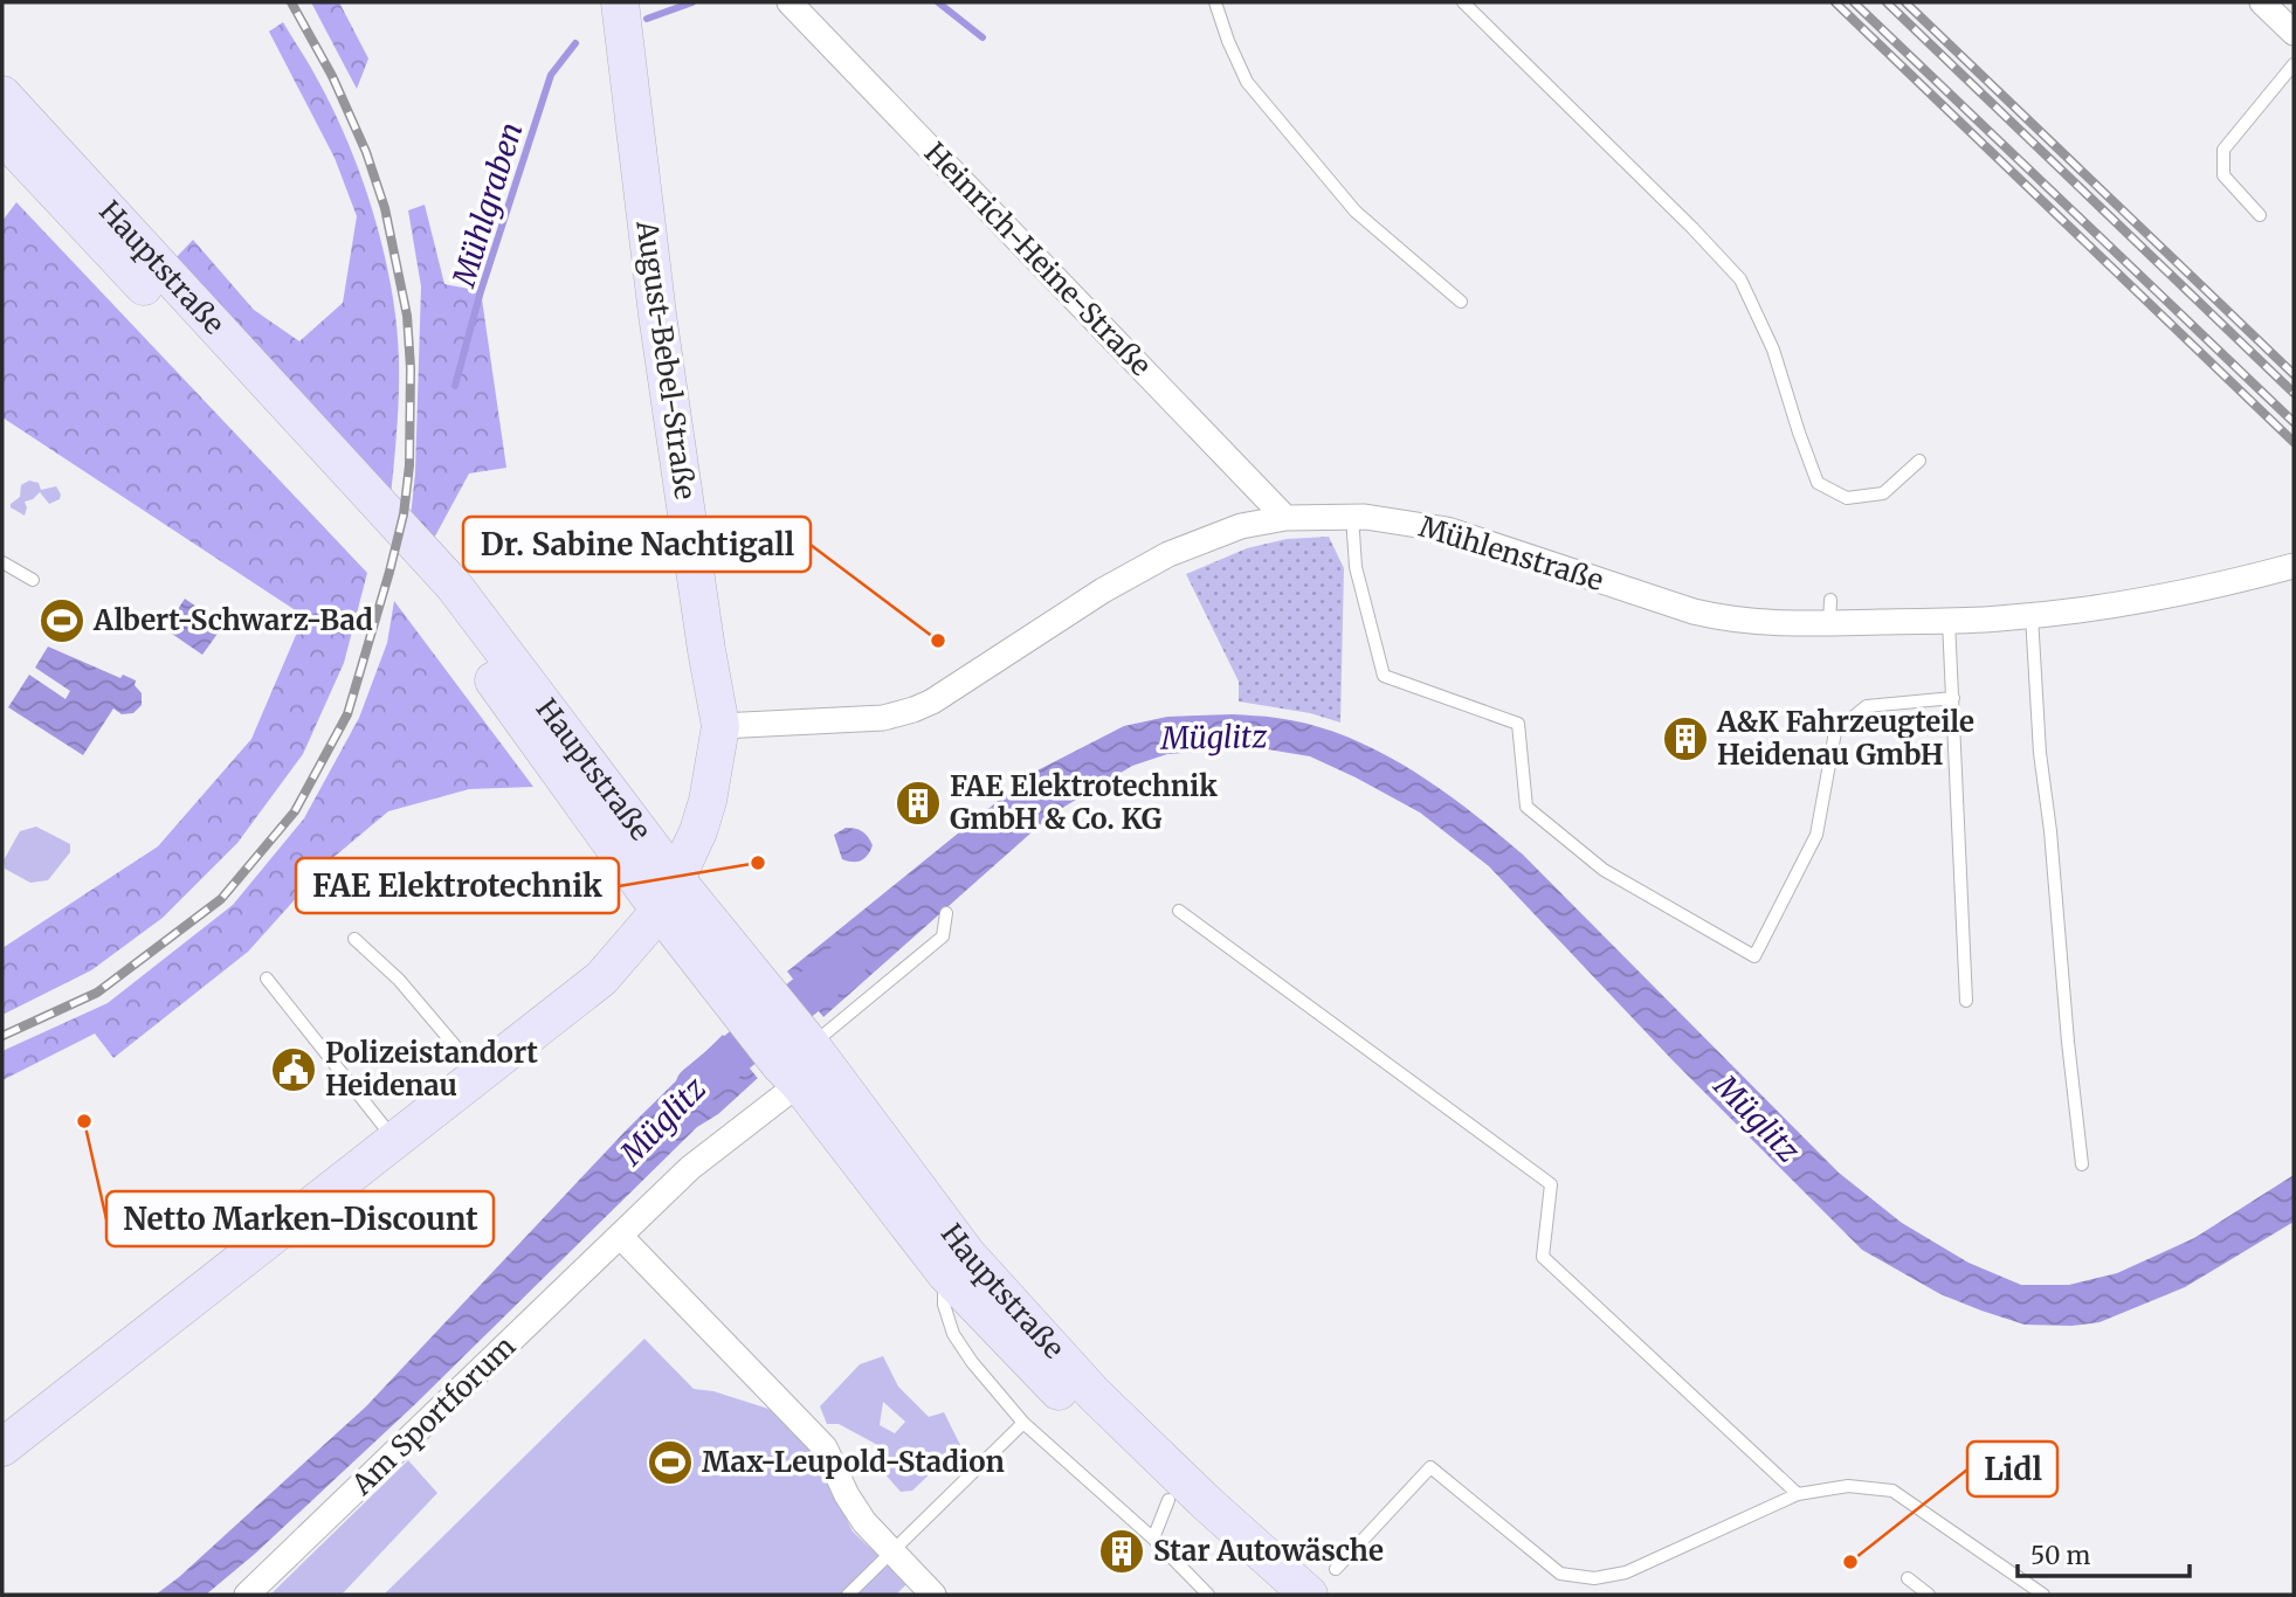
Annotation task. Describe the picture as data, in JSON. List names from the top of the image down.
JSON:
{
  "streets": {
    "main road": ["Hauptstraße", "August-Bebel-Straße"],
    "street": ["Heinrich-Heine-Straße", "Mühlenstraße", "Am Sportforum"]
  },
  "crossings": [
    ["Heinrich-Heine-Straße", "Mühlenstraße"],
    ["Hauptstraße", "August-Bebel-Straße"],
    ["Hauptstraße", "Am Sportforum"],
    ["August-Bebel-Straße", "Mühlenstraße"]
  ],
  "water": ["Mühlgraben", "Müglitz"],
  "places": {
    "sports": ["Albert-Schwarz-Bad", "Max-Leupold-Stadion"],
    "other": [
      "Dr. Sabine Nachtigall",
      "FAE Elektrotechnik",
      "Netto Marken-Discount",
      "Lidl"
    ],
    "building": ["A&K Fahrzeugteile Heidenau GmbH", "FAE Elektrotechnik GmbH & Co. KG", "Star Autowäsche"],
    "public building": ["Polizeistandort Heidenau"]
  },
  "scale_bar": "50 m"
}
